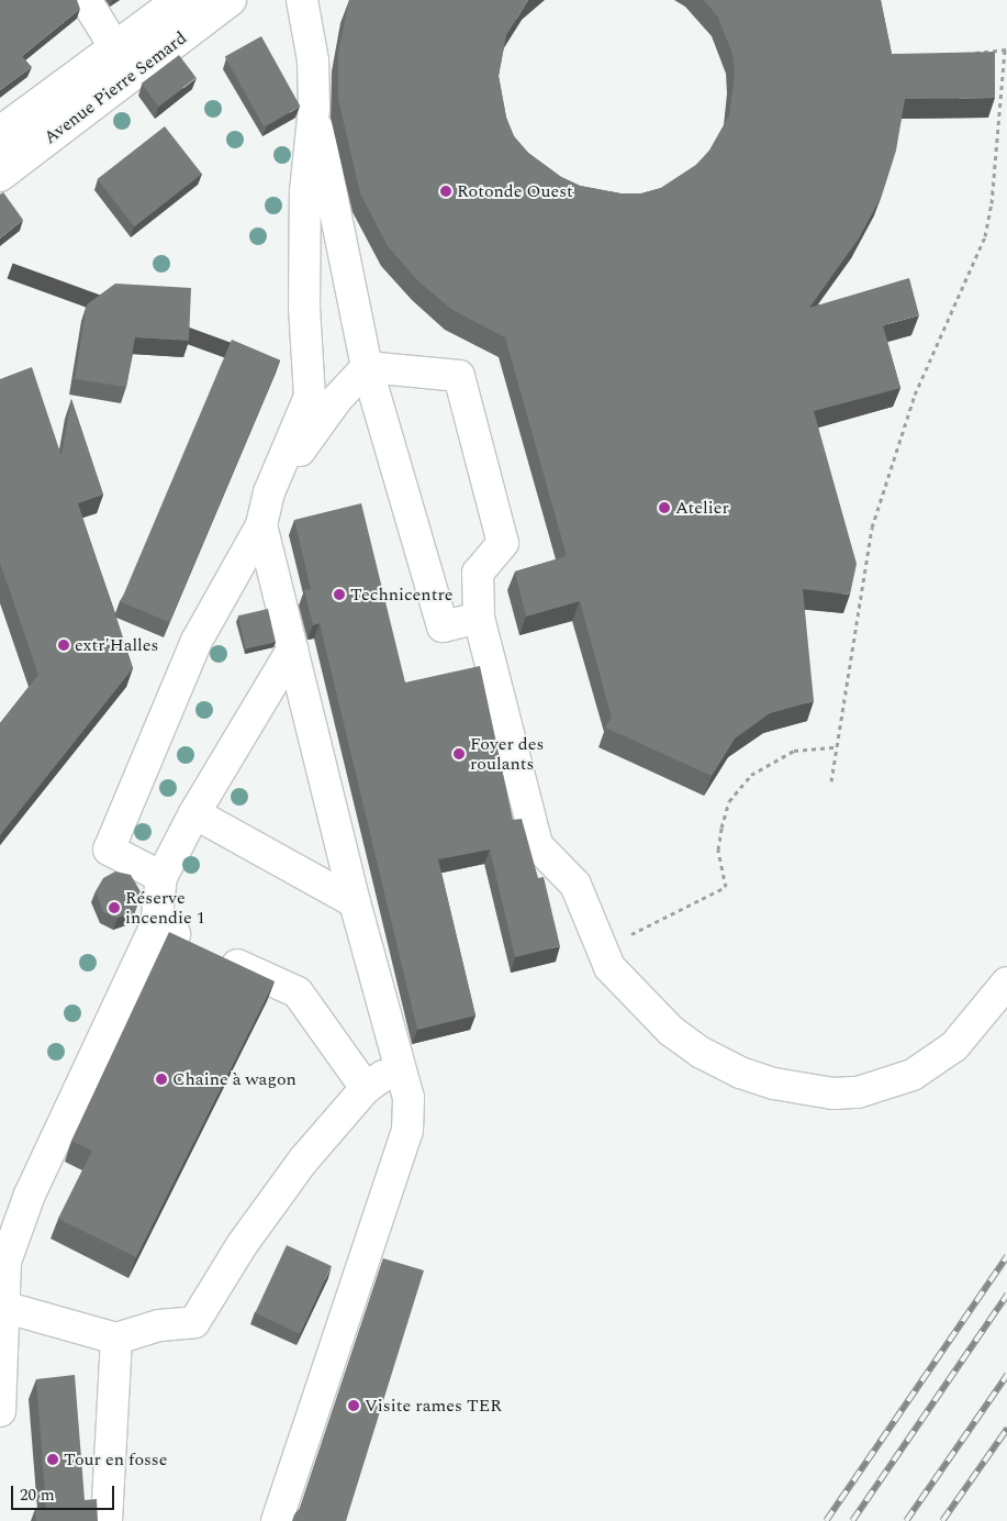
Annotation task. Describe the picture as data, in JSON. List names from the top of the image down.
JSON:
{
  "streets": {
    "main road": ["Avenue Pierre Semard"]
  },
  "places": [
    "Rotonde Ouest",
    "Atelier",
    "Technicentre",
    "extr'Halles",
    "Foyer des roulants",
    "Réserve incendie 1",
    "Chaine à wagon",
    "Visite rames TER",
    "Tour en fosse"
  ],
  "scale_bar": "20 m"
}
